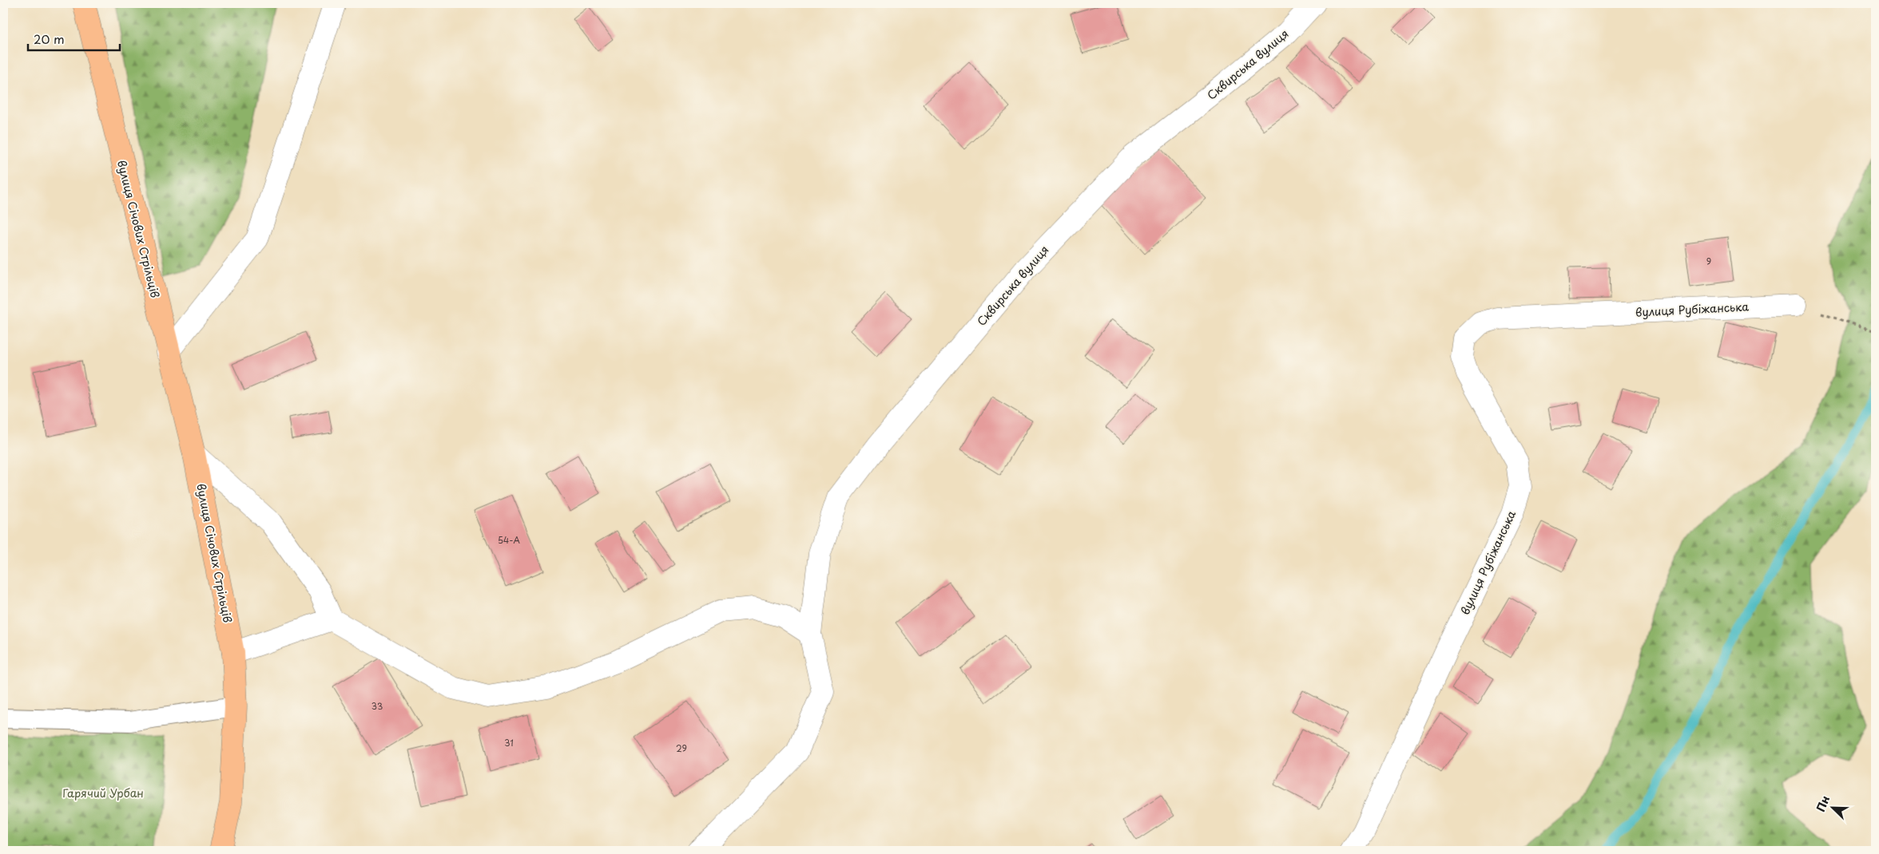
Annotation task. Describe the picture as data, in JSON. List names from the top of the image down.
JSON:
{
  "streets": {
    "main road": ["вулиця Січових Стрільців"],
    "street": ["Сквирська вулиця", "вулиця Рубіжанська"]
  },
  "parks": ["Гарячий Урбан"],
  "house_numbers": [
    "9",
    "54-А",
    "33",
    "31",
    "29"
  ],
  "scale_bar": "20 m",
  "north": "top left"
}
